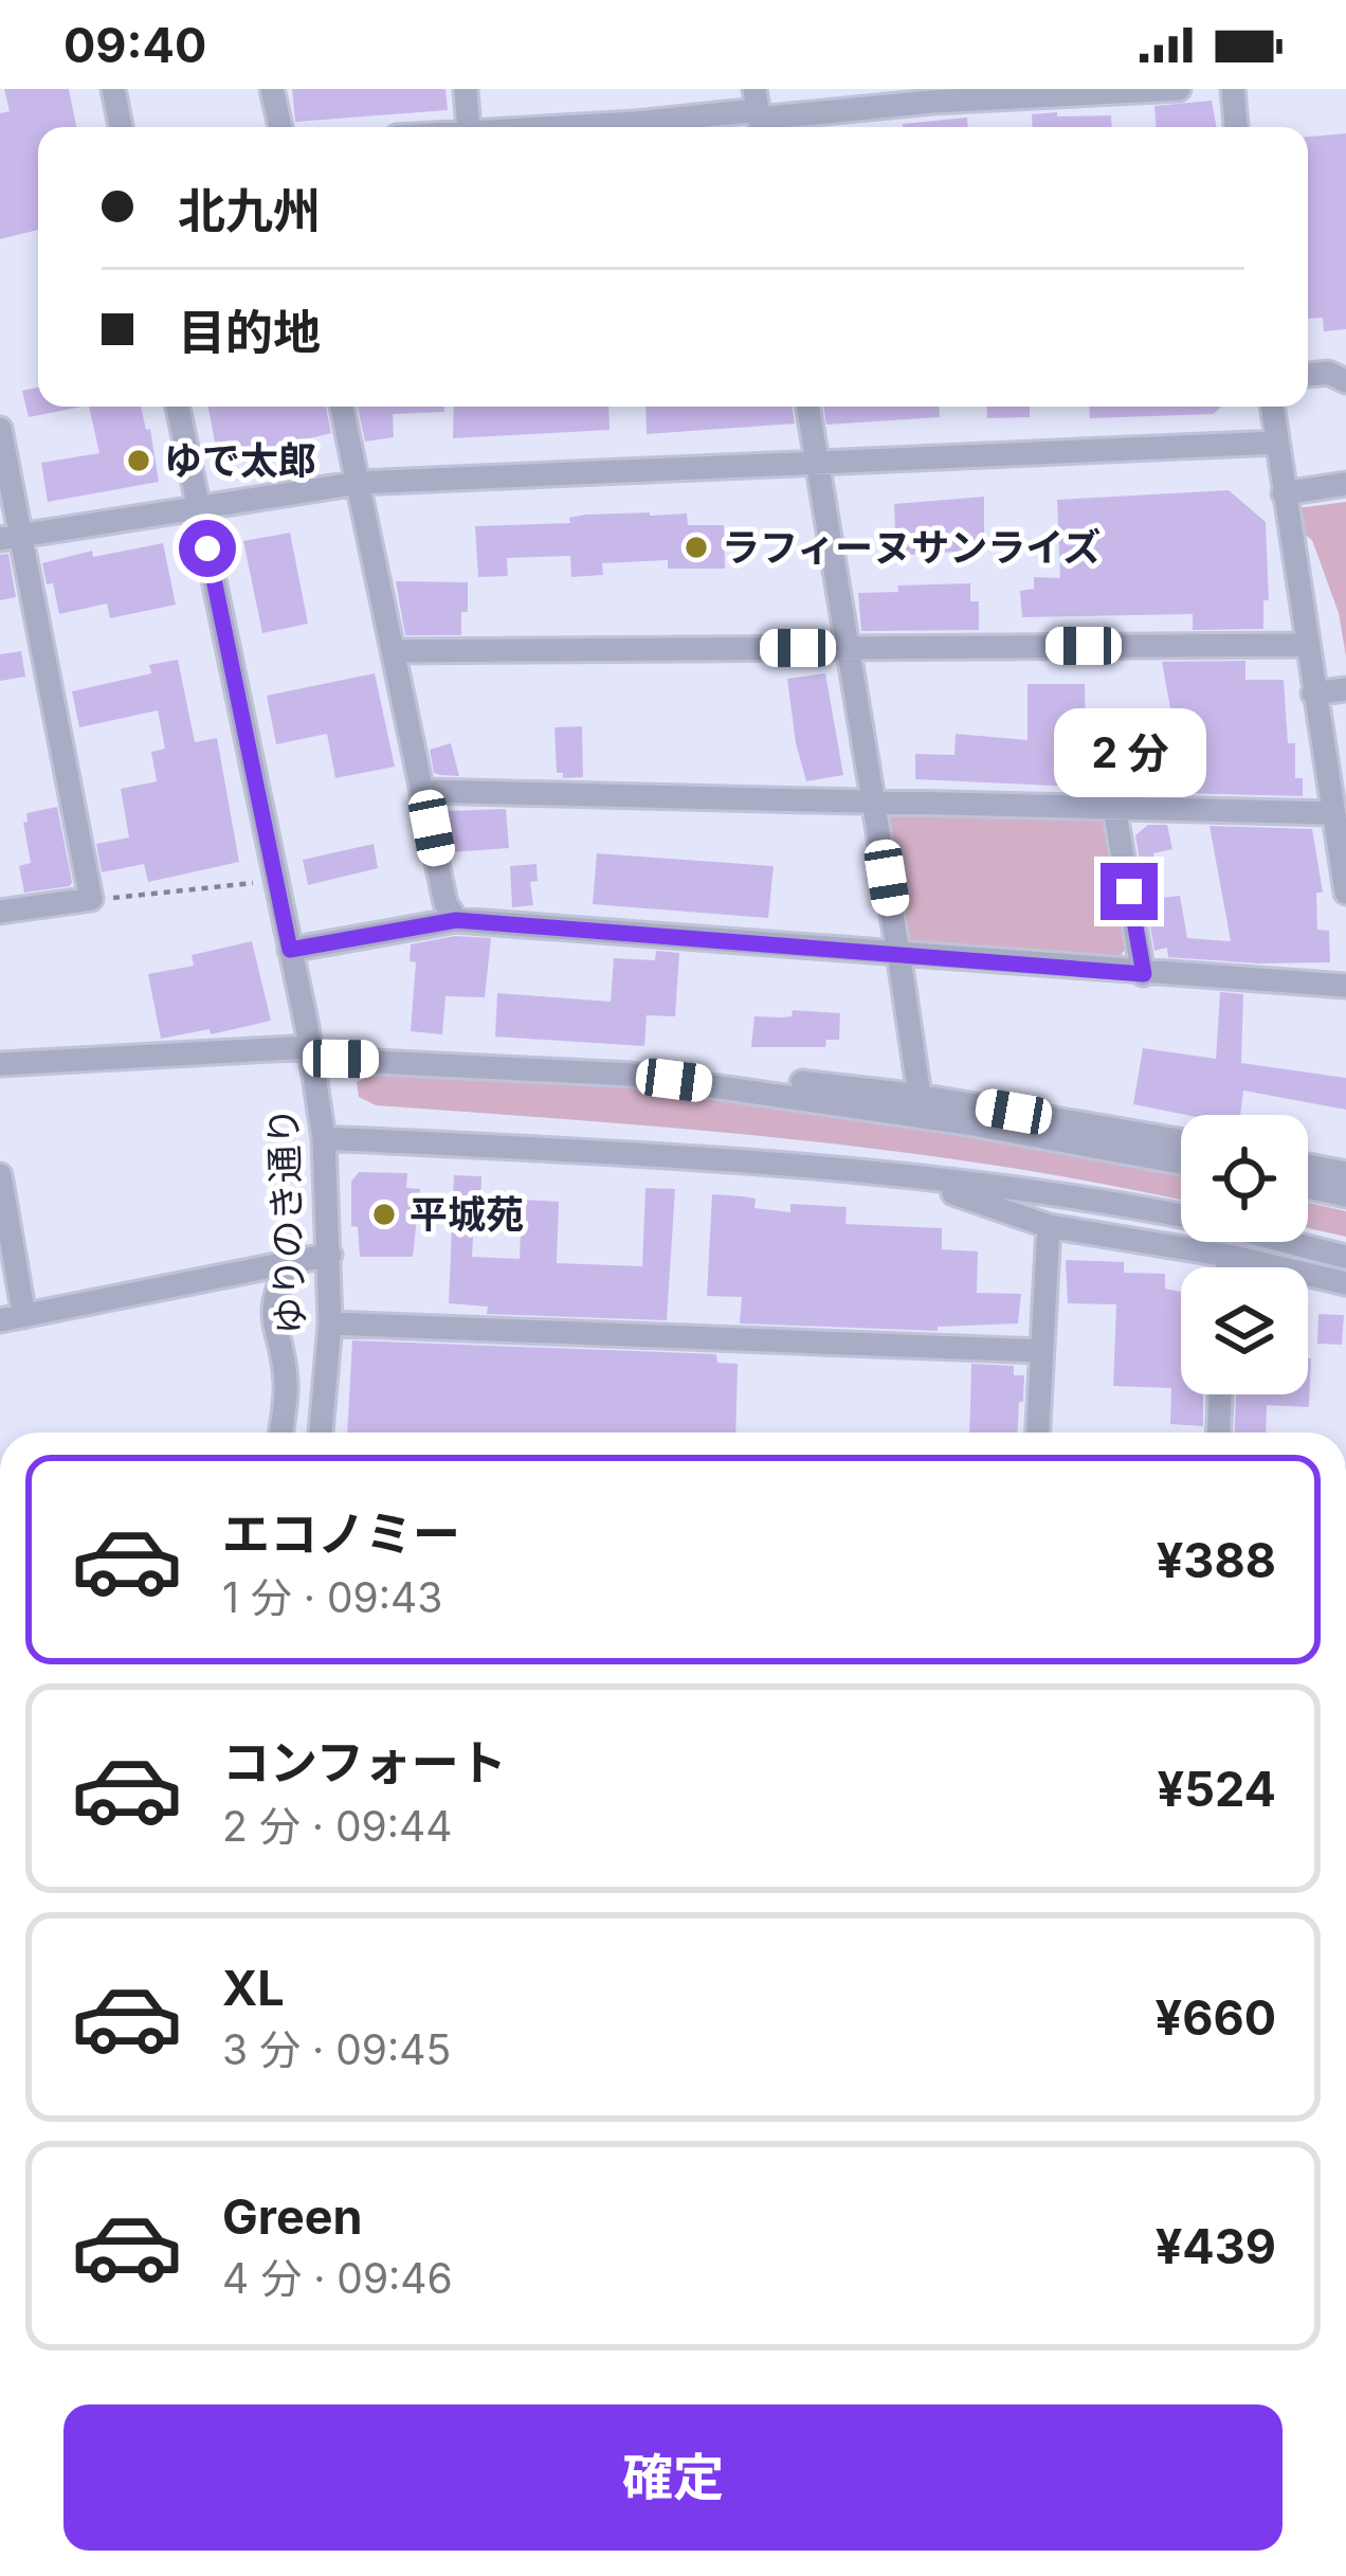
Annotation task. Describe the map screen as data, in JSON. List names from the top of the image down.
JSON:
{
  "streets": {
    "street": ["ゆりのき通り"]
  },
  "places": ["ゆで太郎", "ラフィーヌサンライズ", "平城苑"],
  "page": {
    "status": "09:40",
    "banner": ["北九州", "目的地"],
    "bubble": "2 分",
    "list": [
      {
        "name": "エコノミー",
        "note": "1 分 · 09:43",
        "value": "¥388"
      },
      {
        "name": "コンフォート",
        "note": "2 分 · 09:44",
        "value": "¥524"
      },
      {
        "name": "XL",
        "note": "3 分 · 09:45",
        "value": "¥660"
      },
      {
        "name": "Green",
        "note": "4 分 · 09:46",
        "value": "¥439"
      }
    ],
    "buttons": "確定"
  }
}
